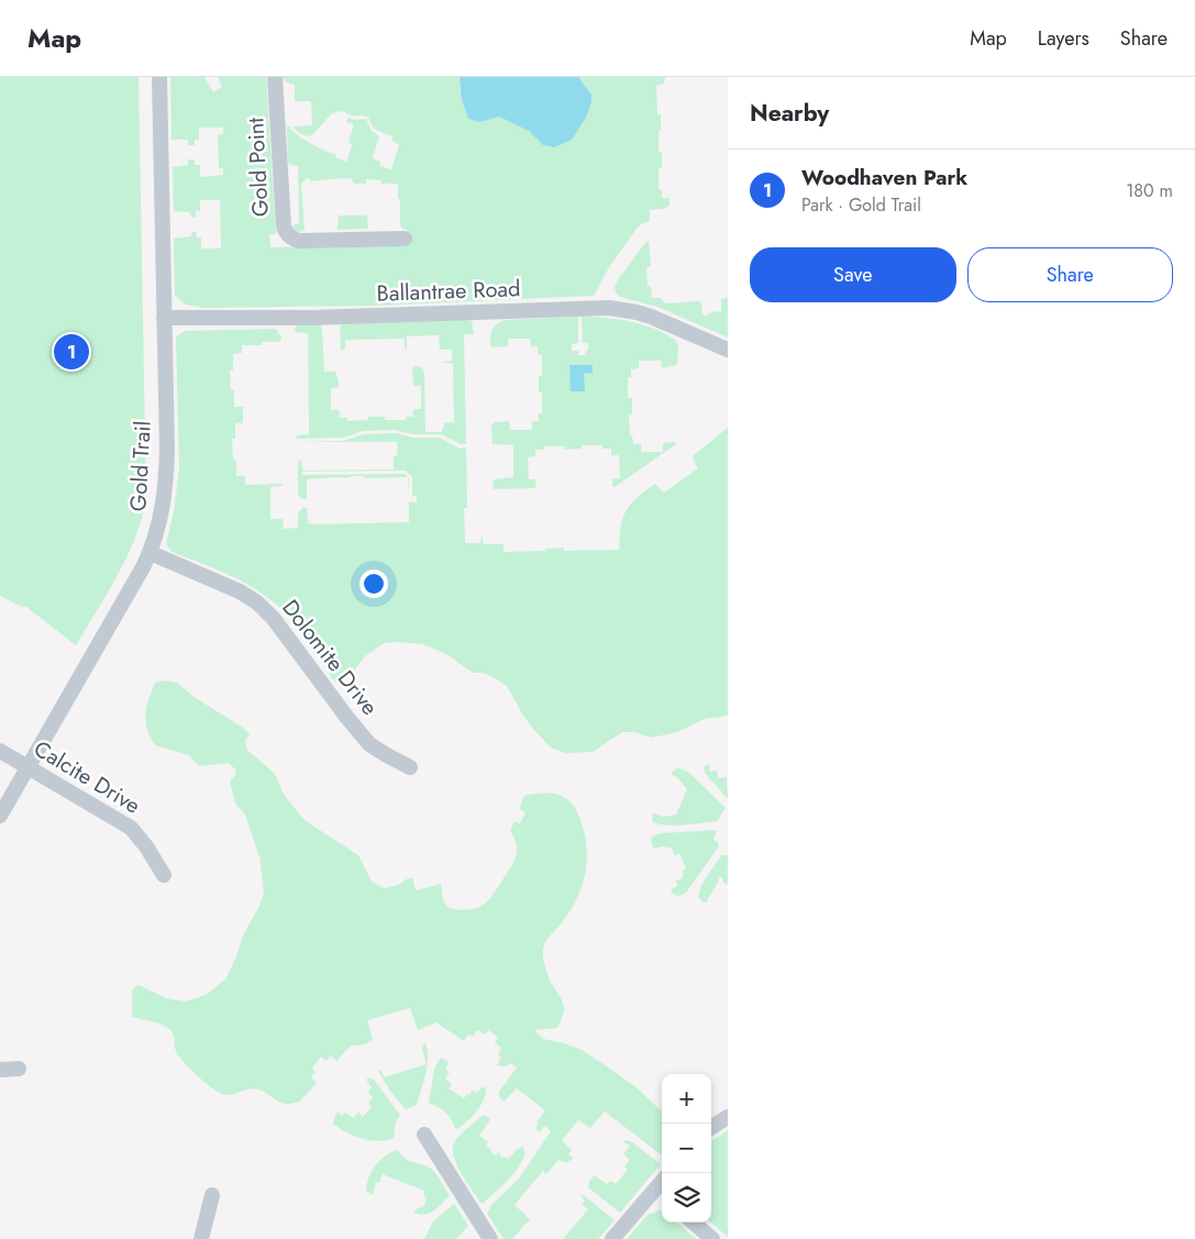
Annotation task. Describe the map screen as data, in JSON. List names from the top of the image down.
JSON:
{
  "streets": {
    "street": [
      "Gold Point",
      "Ballantrae Road",
      "Gold Trail",
      "Dolomite Drive",
      "Calcite Drive"
    ]
  },
  "crossings": [
    ["Ballantrae Road", "Gold Trail"],
    ["Gold Trail", "Dolomite Drive"],
    ["Gold Trail", "Calcite Drive"]
  ],
  "page": {
    "header": "Map",
    "nav": ["Map", "Layers", "Share"],
    "heading": "Nearby",
    "list": [
      {
        "mark": "1",
        "name": "Woodhaven Park",
        "note": "Park · Gold Trail",
        "value": "180 m"
      }
    ],
    "buttons": ["Save", "Share"],
    "pins": "1",
    "map_buttons": ["+", "−"]
  }
}
